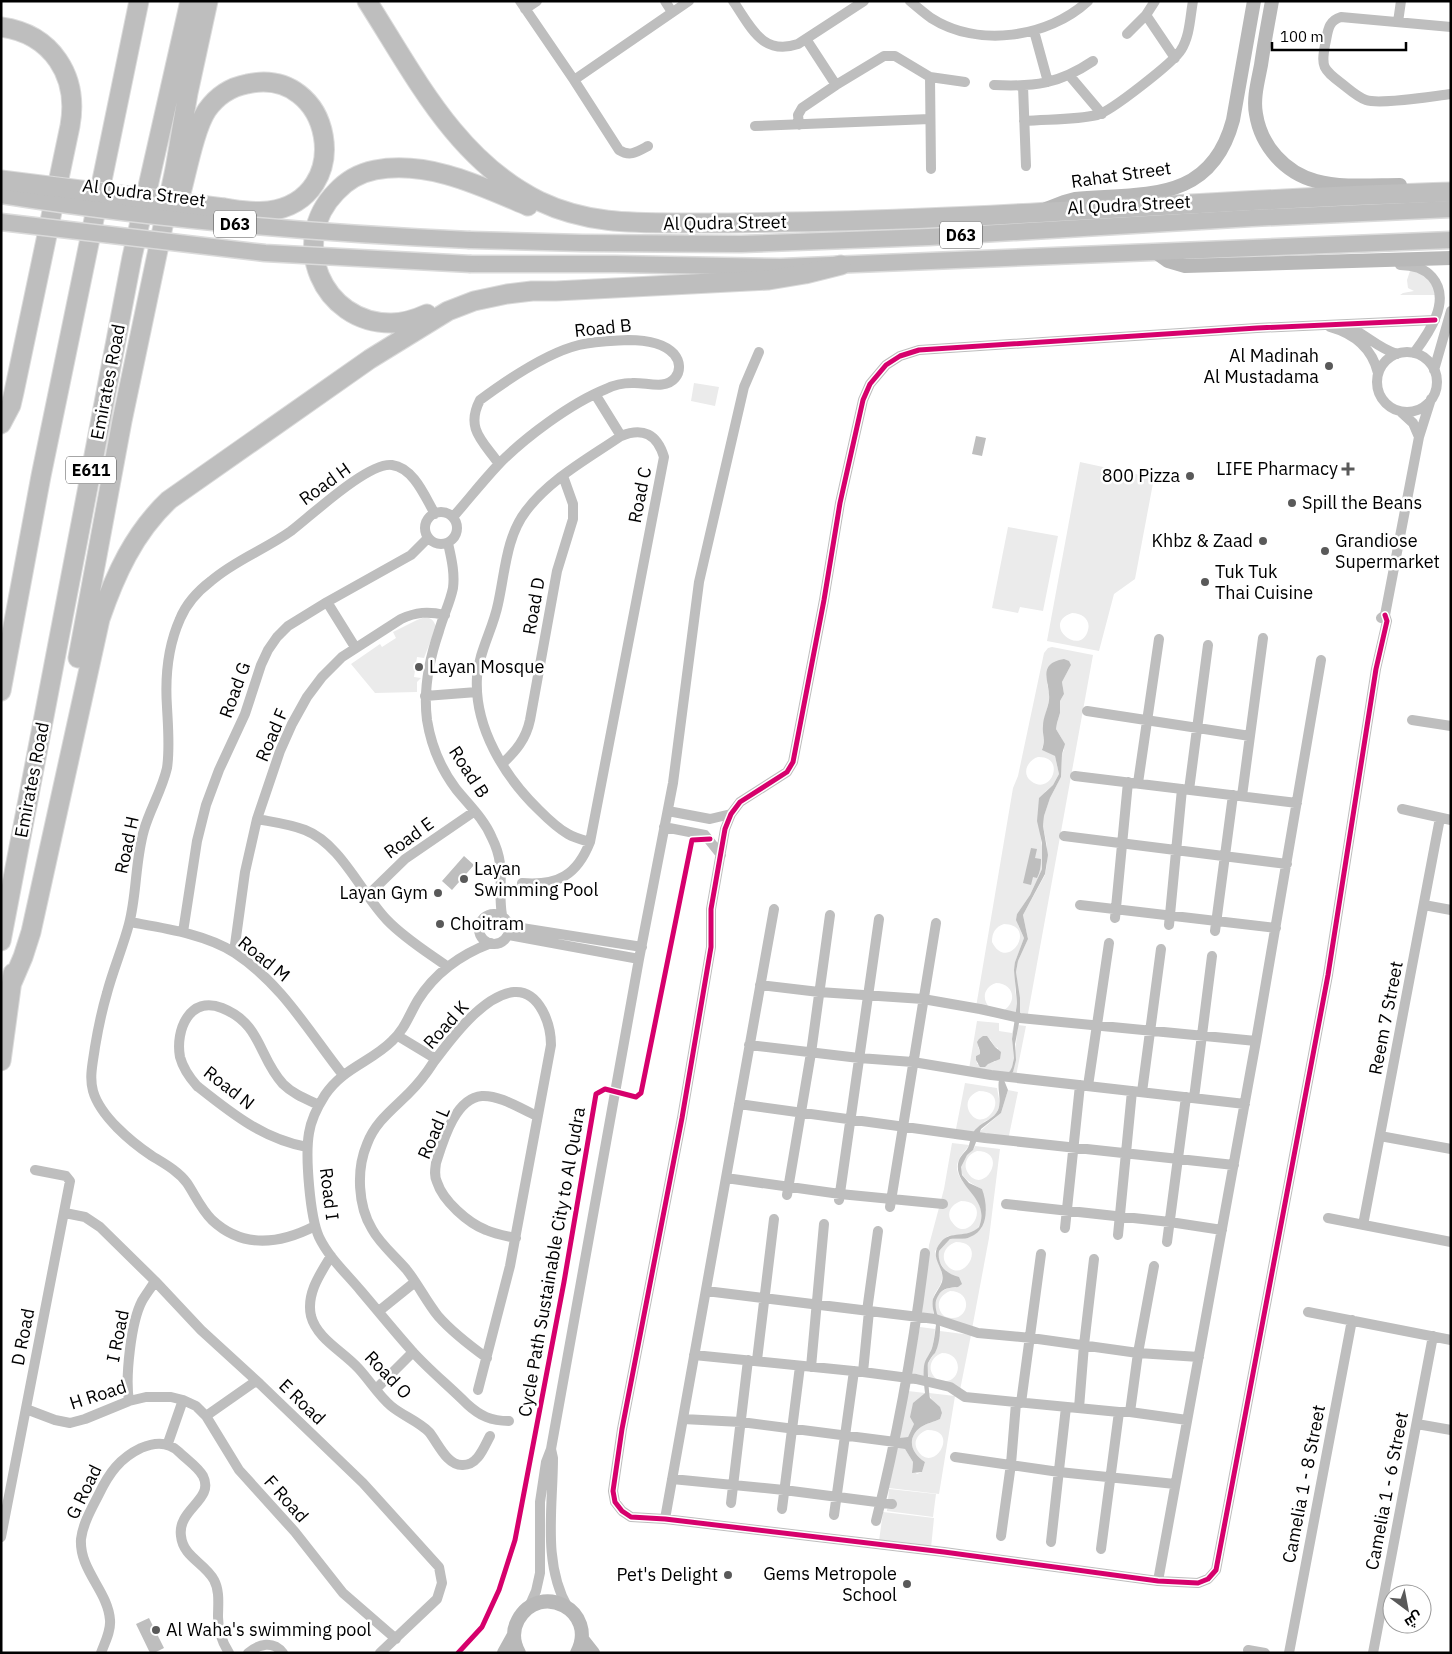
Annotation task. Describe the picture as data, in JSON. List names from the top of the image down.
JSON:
{
  "streets": {
    "highway": ["Emirates Road", "E611"],
    "main road": ["Al Qudra Street", "D63"],
    "street": [
      "Rahat Street",
      "Road B",
      "Road H",
      "Road C",
      "Road D",
      "Road G",
      "Road F",
      "Road E",
      "Road M",
      "Reem 7 Street",
      "Road K",
      "Road N",
      "Road L",
      "Road I",
      "I Road",
      "D Road",
      "Road O",
      "H Road",
      "E Road",
      "Camelia 1 - 8 Street",
      "Camelia 1 - 6 Street",
      "G Road",
      "F Road"
    ],
    "cycle path": ["Cycle Path Sustainable City to Al Qudra"]
  },
  "crossings": [
    ["Road B", "Road H"],
    ["Road B", "Road G"],
    ["Road B", "Road F"],
    ["Road B", "Road E"],
    ["Road B", "Road I"],
    ["Road H", "Road G"],
    ["Road H", "Road M"],
    ["Road H", "Road I"],
    ["Road C", "Road D"],
    ["Road G", "Road M"],
    ["Road F", "Road M"],
    ["Road M", "Road I"],
    ["Road K", "Road L"],
    ["Road N", "Road I"],
    ["Road I", "Road O"],
    ["I Road", "H Road"],
    ["I Road", "E Road"],
    ["D Road", "H Road"],
    ["D Road", "E Road"],
    ["H Road", "F Road"],
    ["E Road", "F Road"]
  ],
  "places": {
    "other": [
      "Al Madinah Al Mustadama",
      "800 Pizza",
      "Spill the Beans",
      "Khbz & Zaad",
      "Grandiose Supermarket",
      "Tuk Tuk Thai Cuisine",
      "Layan Mosque",
      "Layan Swimming Pool",
      "Layan Gym",
      "Choitram",
      "Pet's Delight",
      "Gems Metropole School",
      "Al Waha's swimming pool"
    ],
    "health": ["LIFE Pharmacy"]
  },
  "scale_bar": "100 m",
  "north": "bottom right"
}
